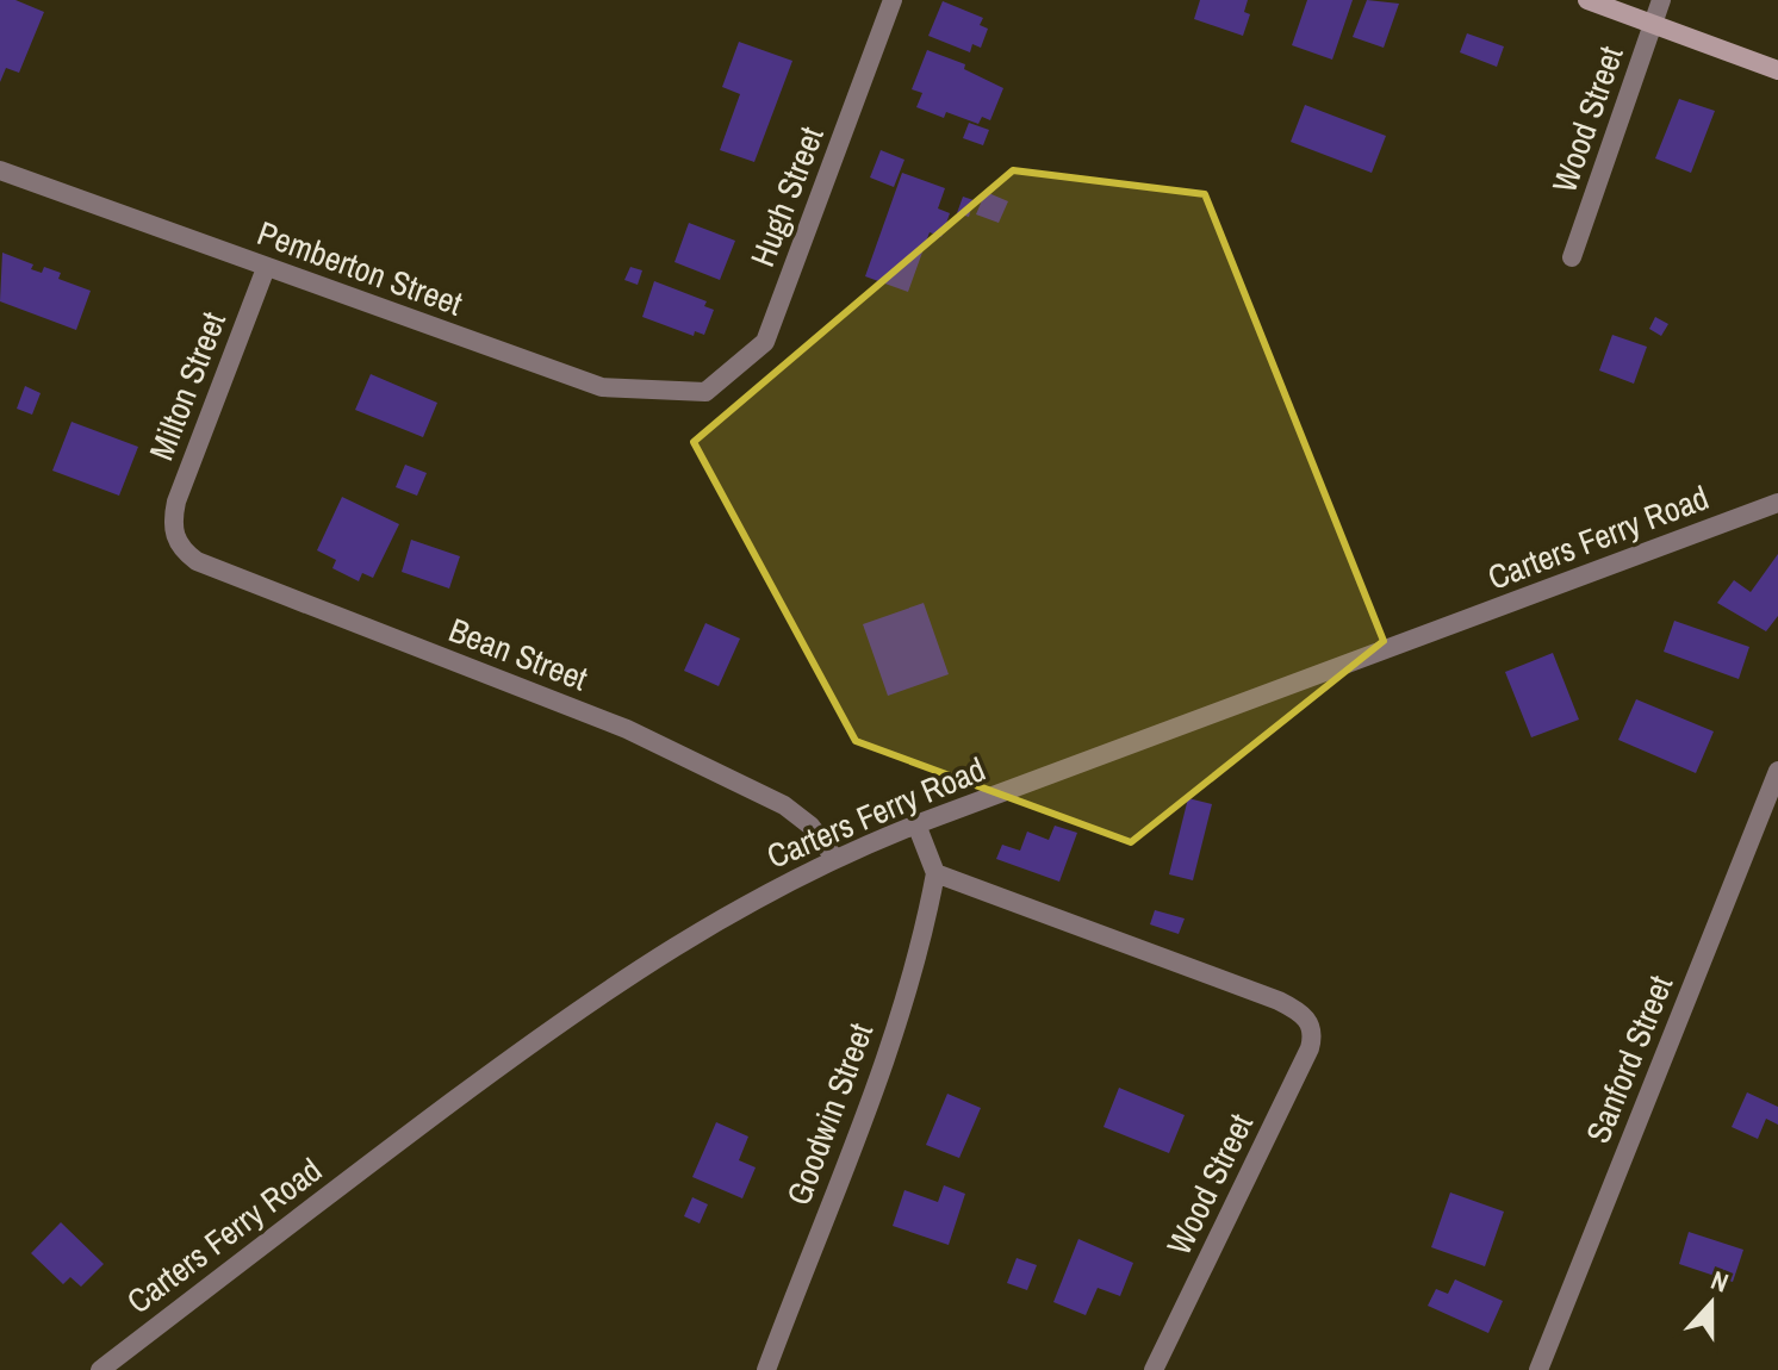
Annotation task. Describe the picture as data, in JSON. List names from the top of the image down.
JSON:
{
  "streets": {
    "street": [
      "Wood Street",
      "Hugh Street",
      "Pemberton Street",
      "Milton Street",
      "Carters Ferry Road",
      "Bean Street",
      "Sanford Street",
      "Goodwin Street"
    ]
  },
  "crossings": [
    ["Wood Street", "Goodwin Street"],
    ["Hugh Street", "Pemberton Street"],
    ["Pemberton Street", "Milton Street"],
    ["Milton Street", "Bean Street"],
    ["Carters Ferry Road", "Bean Street"]
  ],
  "north": "top"
}
